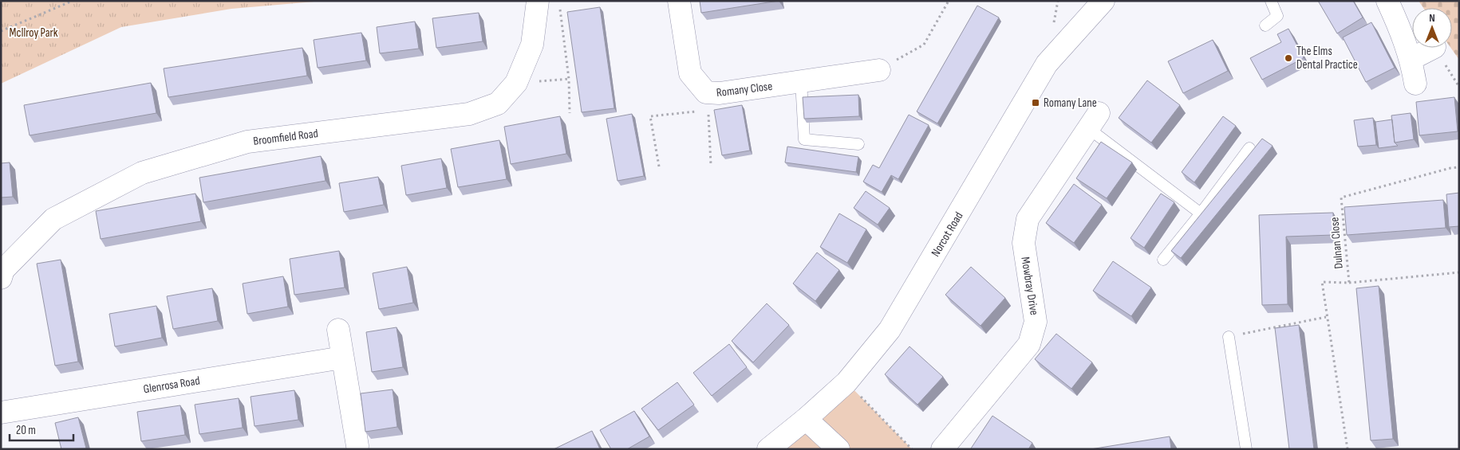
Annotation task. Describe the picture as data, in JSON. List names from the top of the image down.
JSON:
{
  "streets": {
    "street": [
      "Romany Close",
      "Broomfield Road",
      "Norcot Road",
      "Mowbray Drive",
      "Glenrosa Road"
    ],
    "path": ["Dulnan Close"]
  },
  "parks": ["McIlroy Park"],
  "places": {
    "other": ["The Elms Dental Practice"],
    "transit": ["Romany Lane"]
  },
  "scale_bar": "20 m",
  "north": "top"
}
